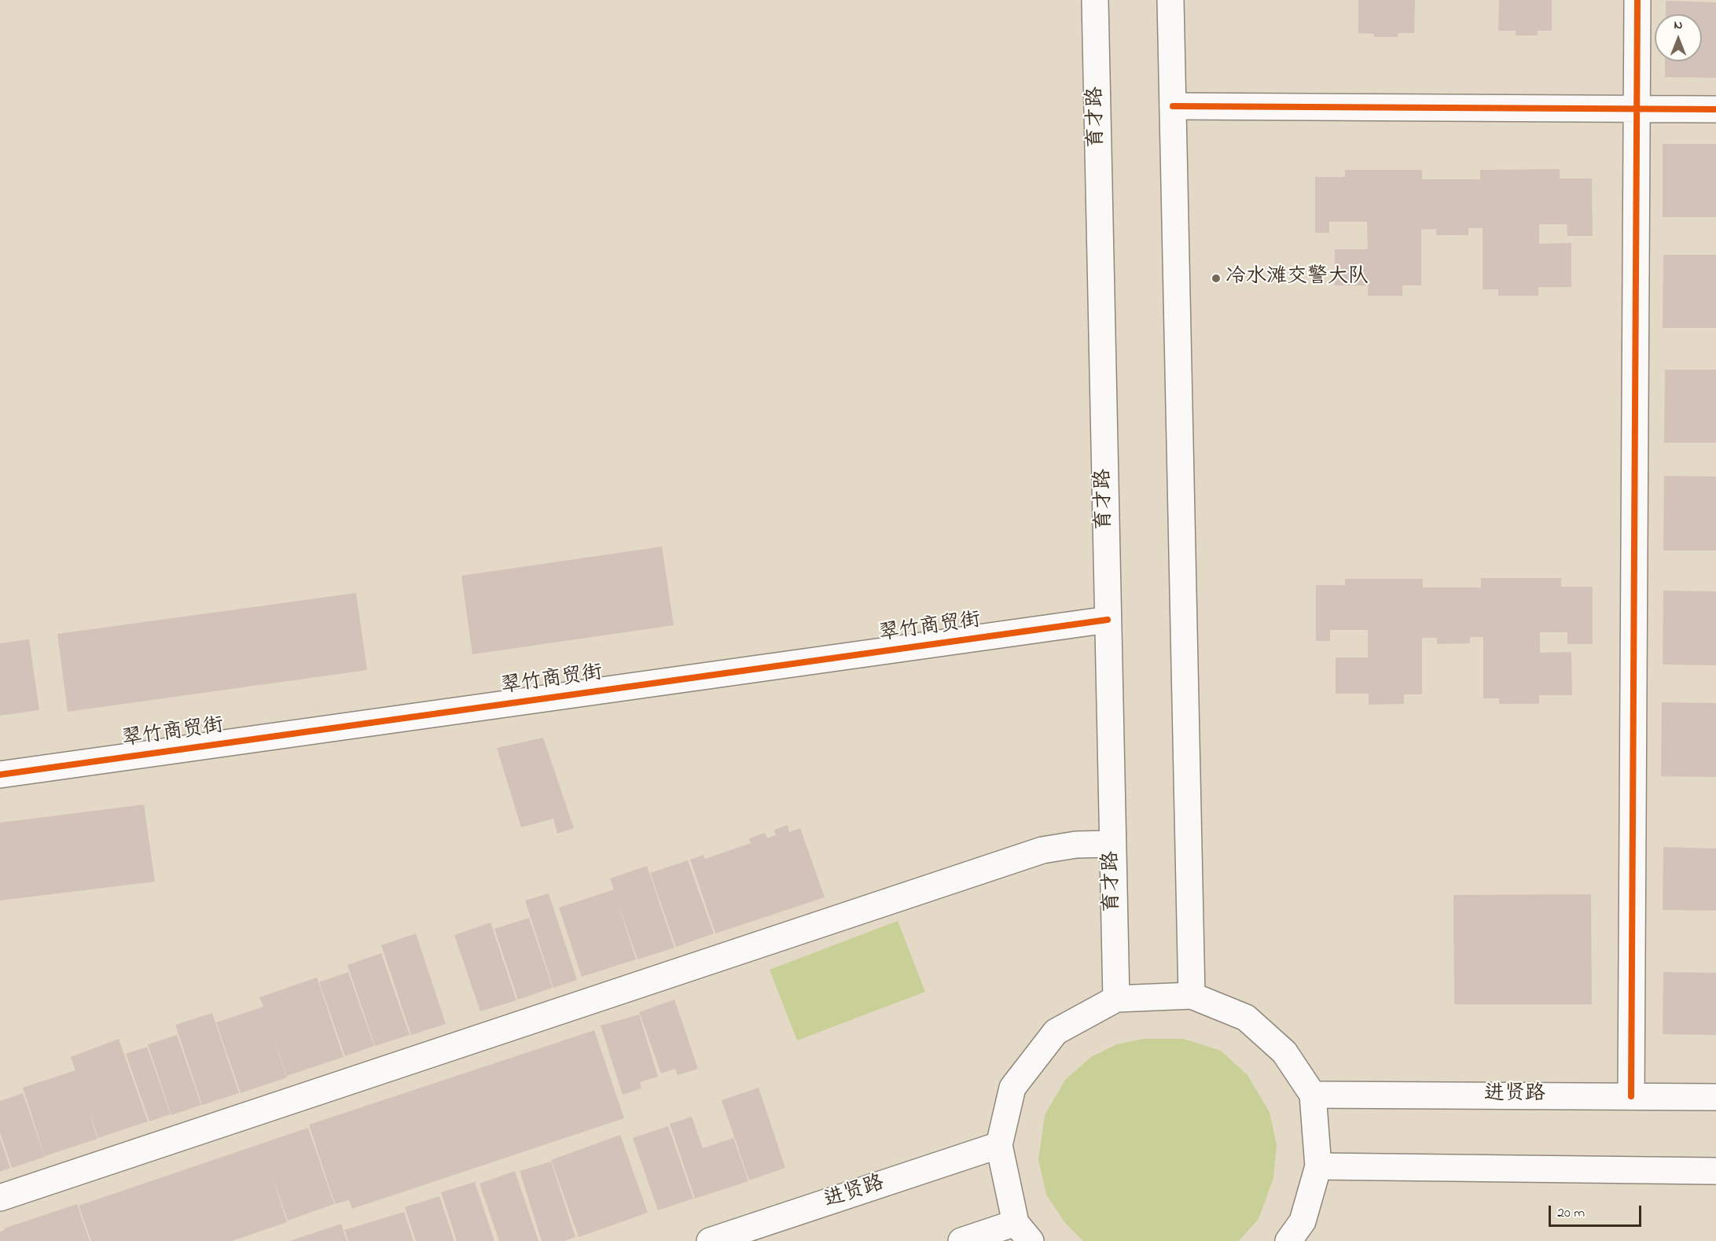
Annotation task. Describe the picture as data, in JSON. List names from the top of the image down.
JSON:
{
  "streets": {
    "street": ["育才路", "翠竹商贸街", "进贤路"]
  },
  "crossings": [
    ["育才路", "翠竹商贸街"]
  ],
  "places": ["冷水滩交警大队"],
  "scale_bar": "20 m",
  "north": "top"
}
